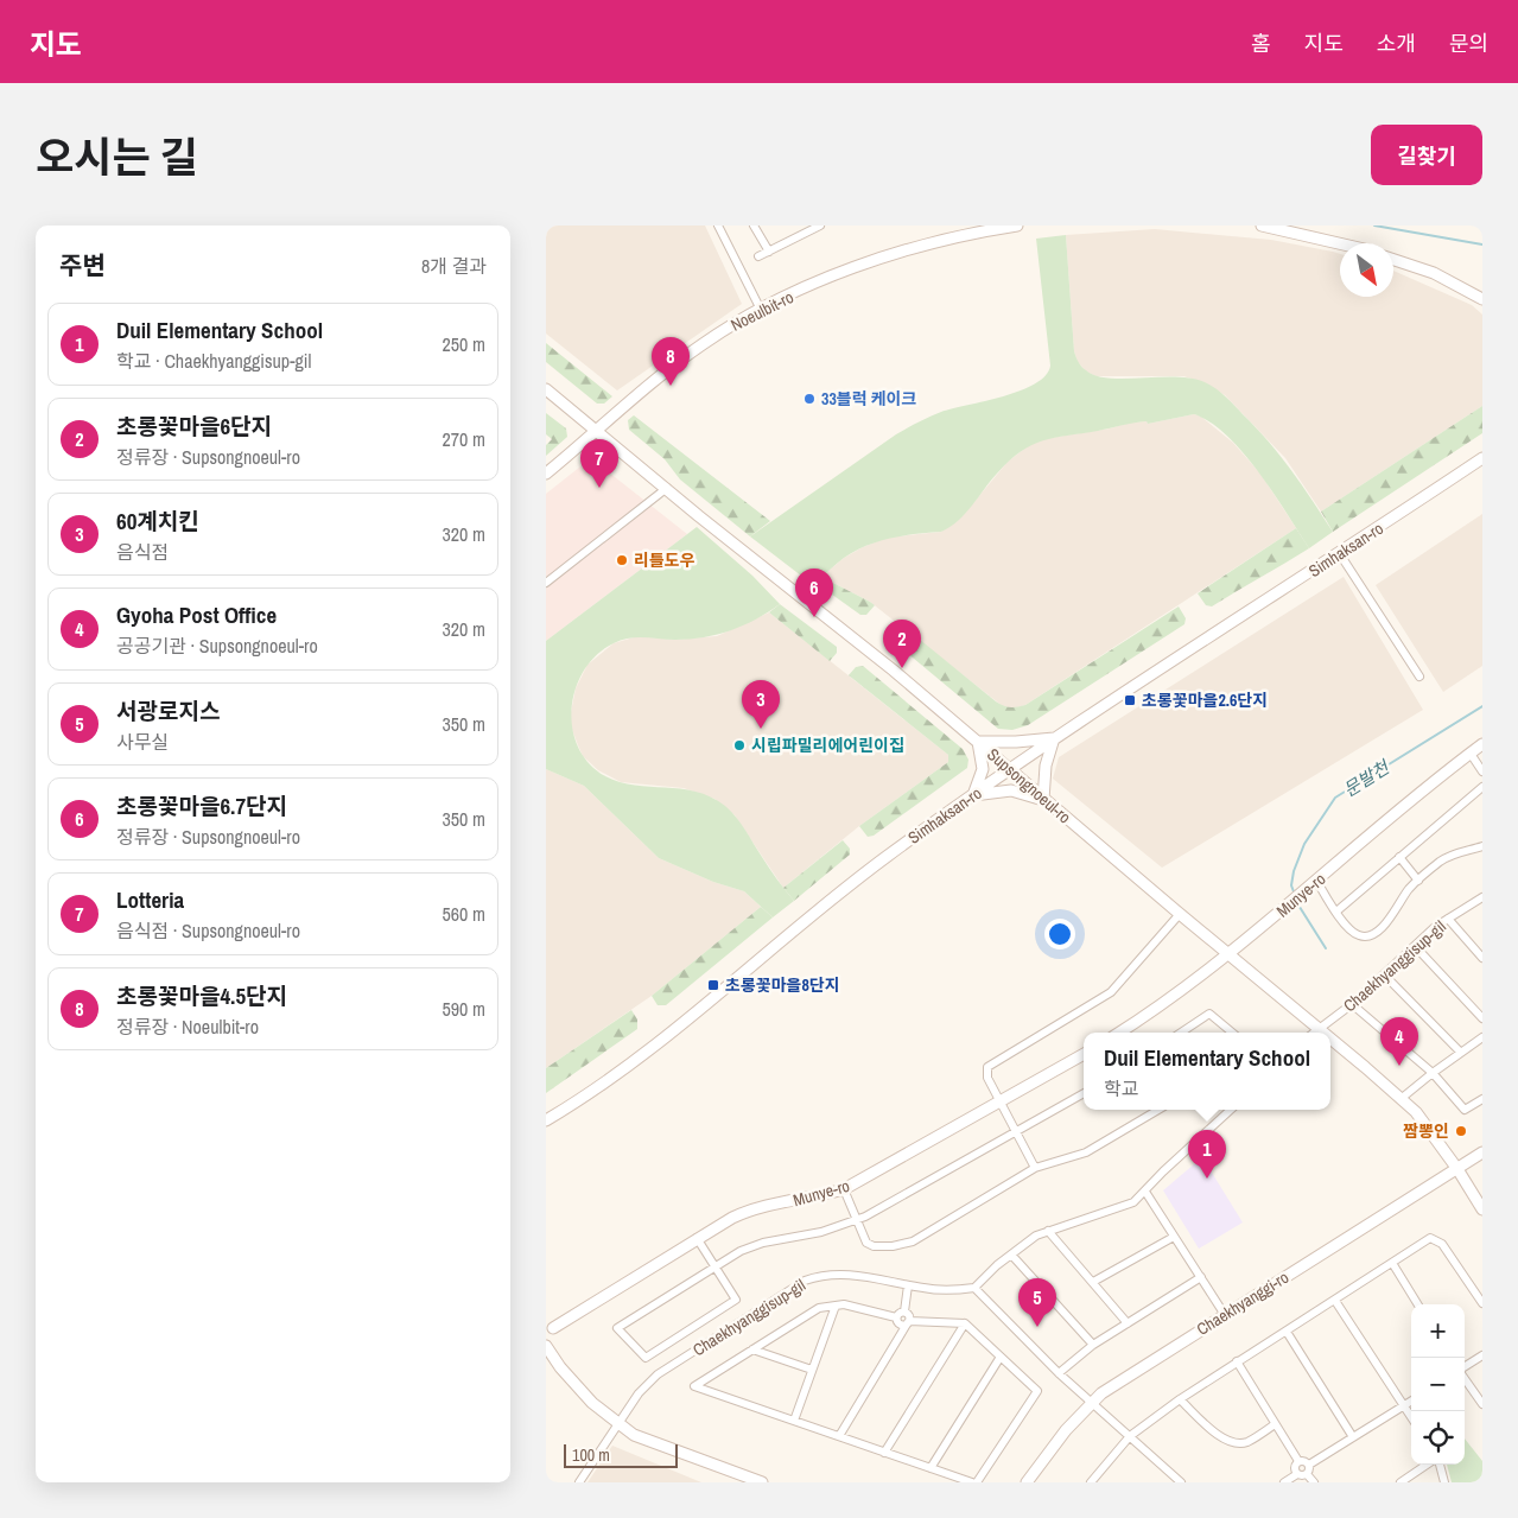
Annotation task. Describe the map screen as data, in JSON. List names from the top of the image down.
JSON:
{
  "streets": {
    "street": [
      "Noeulbit-ro",
      "Simhaksan-ro",
      "Supsongnoeul-ro",
      "Munye-ro",
      "Chaekhyanggisup-gil",
      "Chaekhyanggi-ro"
    ]
  },
  "crossings": [
    ["Noeulbit-ro", "Supsongnoeul-ro"],
    ["Simhaksan-ro", "Supsongnoeul-ro"],
    ["Supsongnoeul-ro", "Munye-ro"],
    ["Supsongnoeul-ro", "Chaekhyanggisup-gil"],
    ["Supsongnoeul-ro", "Chaekhyanggi-ro"]
  ],
  "water": ["문발천"],
  "places": {
    "other": [
      "33블럭 케이크",
      "리틀도우",
      "시립파밀리에어린이집",
      "짬뽕인"
    ],
    "transit": ["초롱꽃마을2.6단지", "초롱꽃마을8단지"]
  },
  "scale_bar": "100 m",
  "north": "bottom right",
  "page": {
    "header": "지도",
    "nav": [
      "홈",
      "지도",
      "소개",
      "문의"
    ],
    "title": "오시는 길",
    "buttons": "길찾기",
    "heading": ["주변", "8개 결과"],
    "list": [
      {
        "mark": "1",
        "name": "Duil Elementary School",
        "note": "학교 · Chaekhyanggisup-gil",
        "value": "250 m"
      },
      {
        "mark": "2",
        "name": "초롱꽃마을6단지",
        "note": "정류장 · Supsongnoeul-ro",
        "value": "270 m"
      },
      {
        "mark": "3",
        "name": "60계치킨",
        "note": "음식점",
        "value": "320 m"
      },
      {
        "mark": "4",
        "name": "Gyoha Post Office",
        "note": "공공기관 · Supsongnoeul-ro",
        "value": "320 m"
      },
      {
        "mark": "5",
        "name": "서광로지스",
        "note": "사무실",
        "value": "350 m"
      },
      {
        "mark": "6",
        "name": "초롱꽃마을6.7단지",
        "note": "정류장 · Supsongnoeul-ro",
        "value": "350 m"
      },
      {
        "mark": "7",
        "name": "Lotteria",
        "note": "음식점 · Supsongnoeul-ro",
        "value": "560 m"
      },
      {
        "mark": "8",
        "name": "초롱꽃마을4.5단지",
        "note": "정류장 · Noeulbit-ro",
        "value": "590 m"
      }
    ],
    "pins": [
      "8",
      "7",
      "6",
      "2",
      "3",
      "4",
      "1",
      "5"
    ],
    "popup": ["Duil Elementary School", "학교"],
    "map_buttons": ["+", "−"],
    "scale": "100 m"
  }
}
